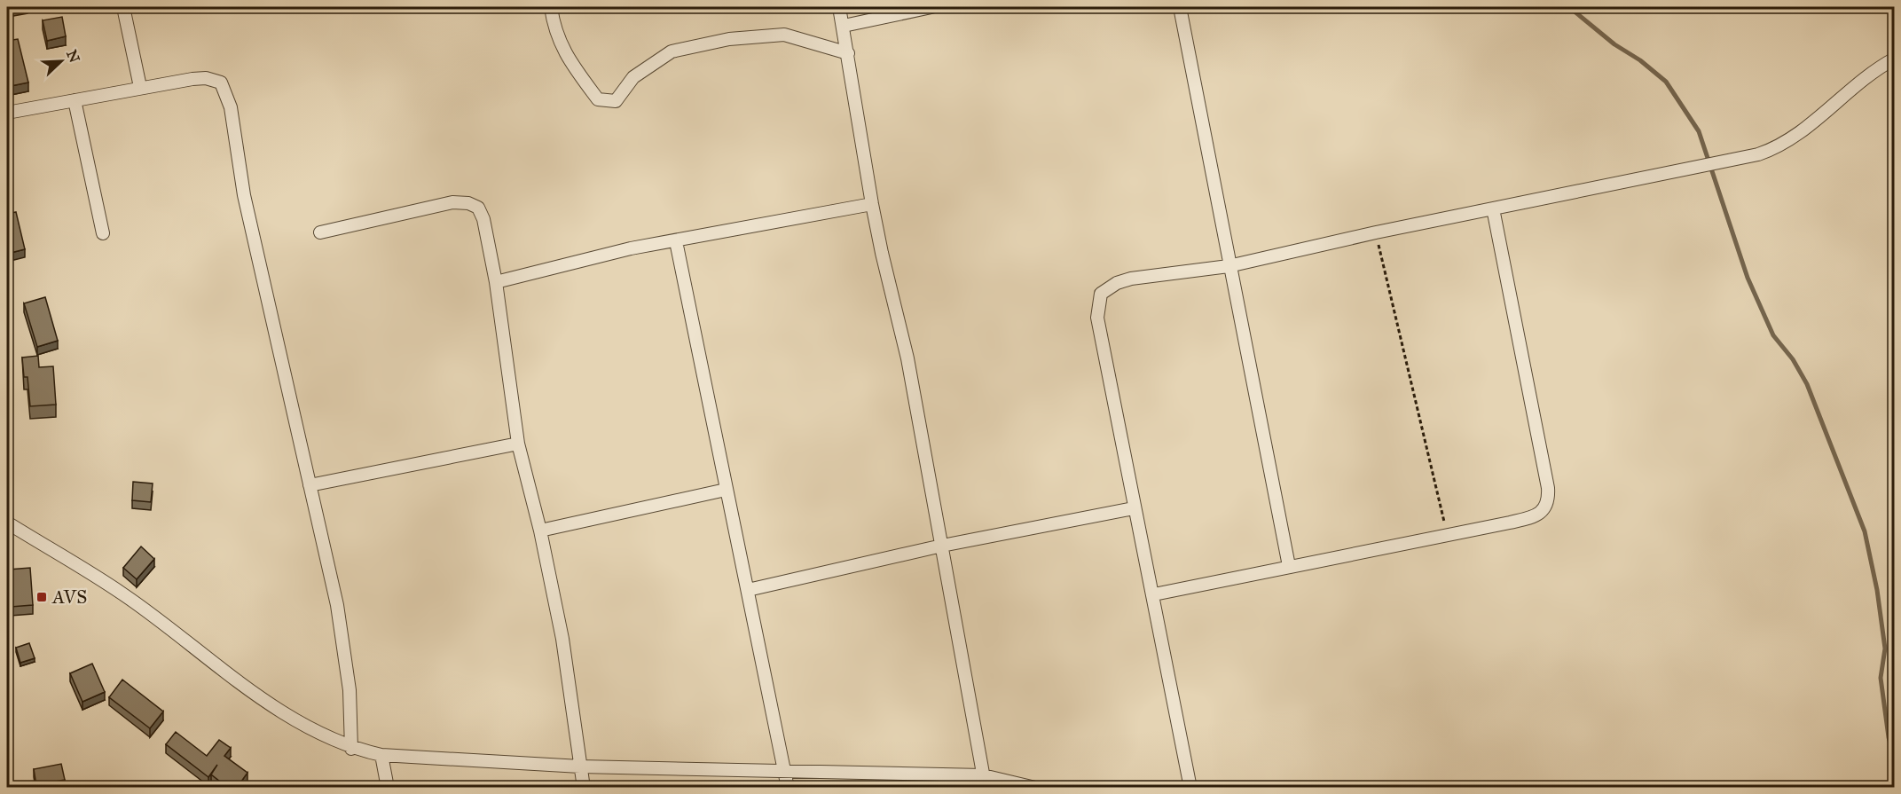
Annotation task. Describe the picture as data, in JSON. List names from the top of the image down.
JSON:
{
  "places": {
    "transit": ["AVS"]
  },
  "north": "top right"
}
